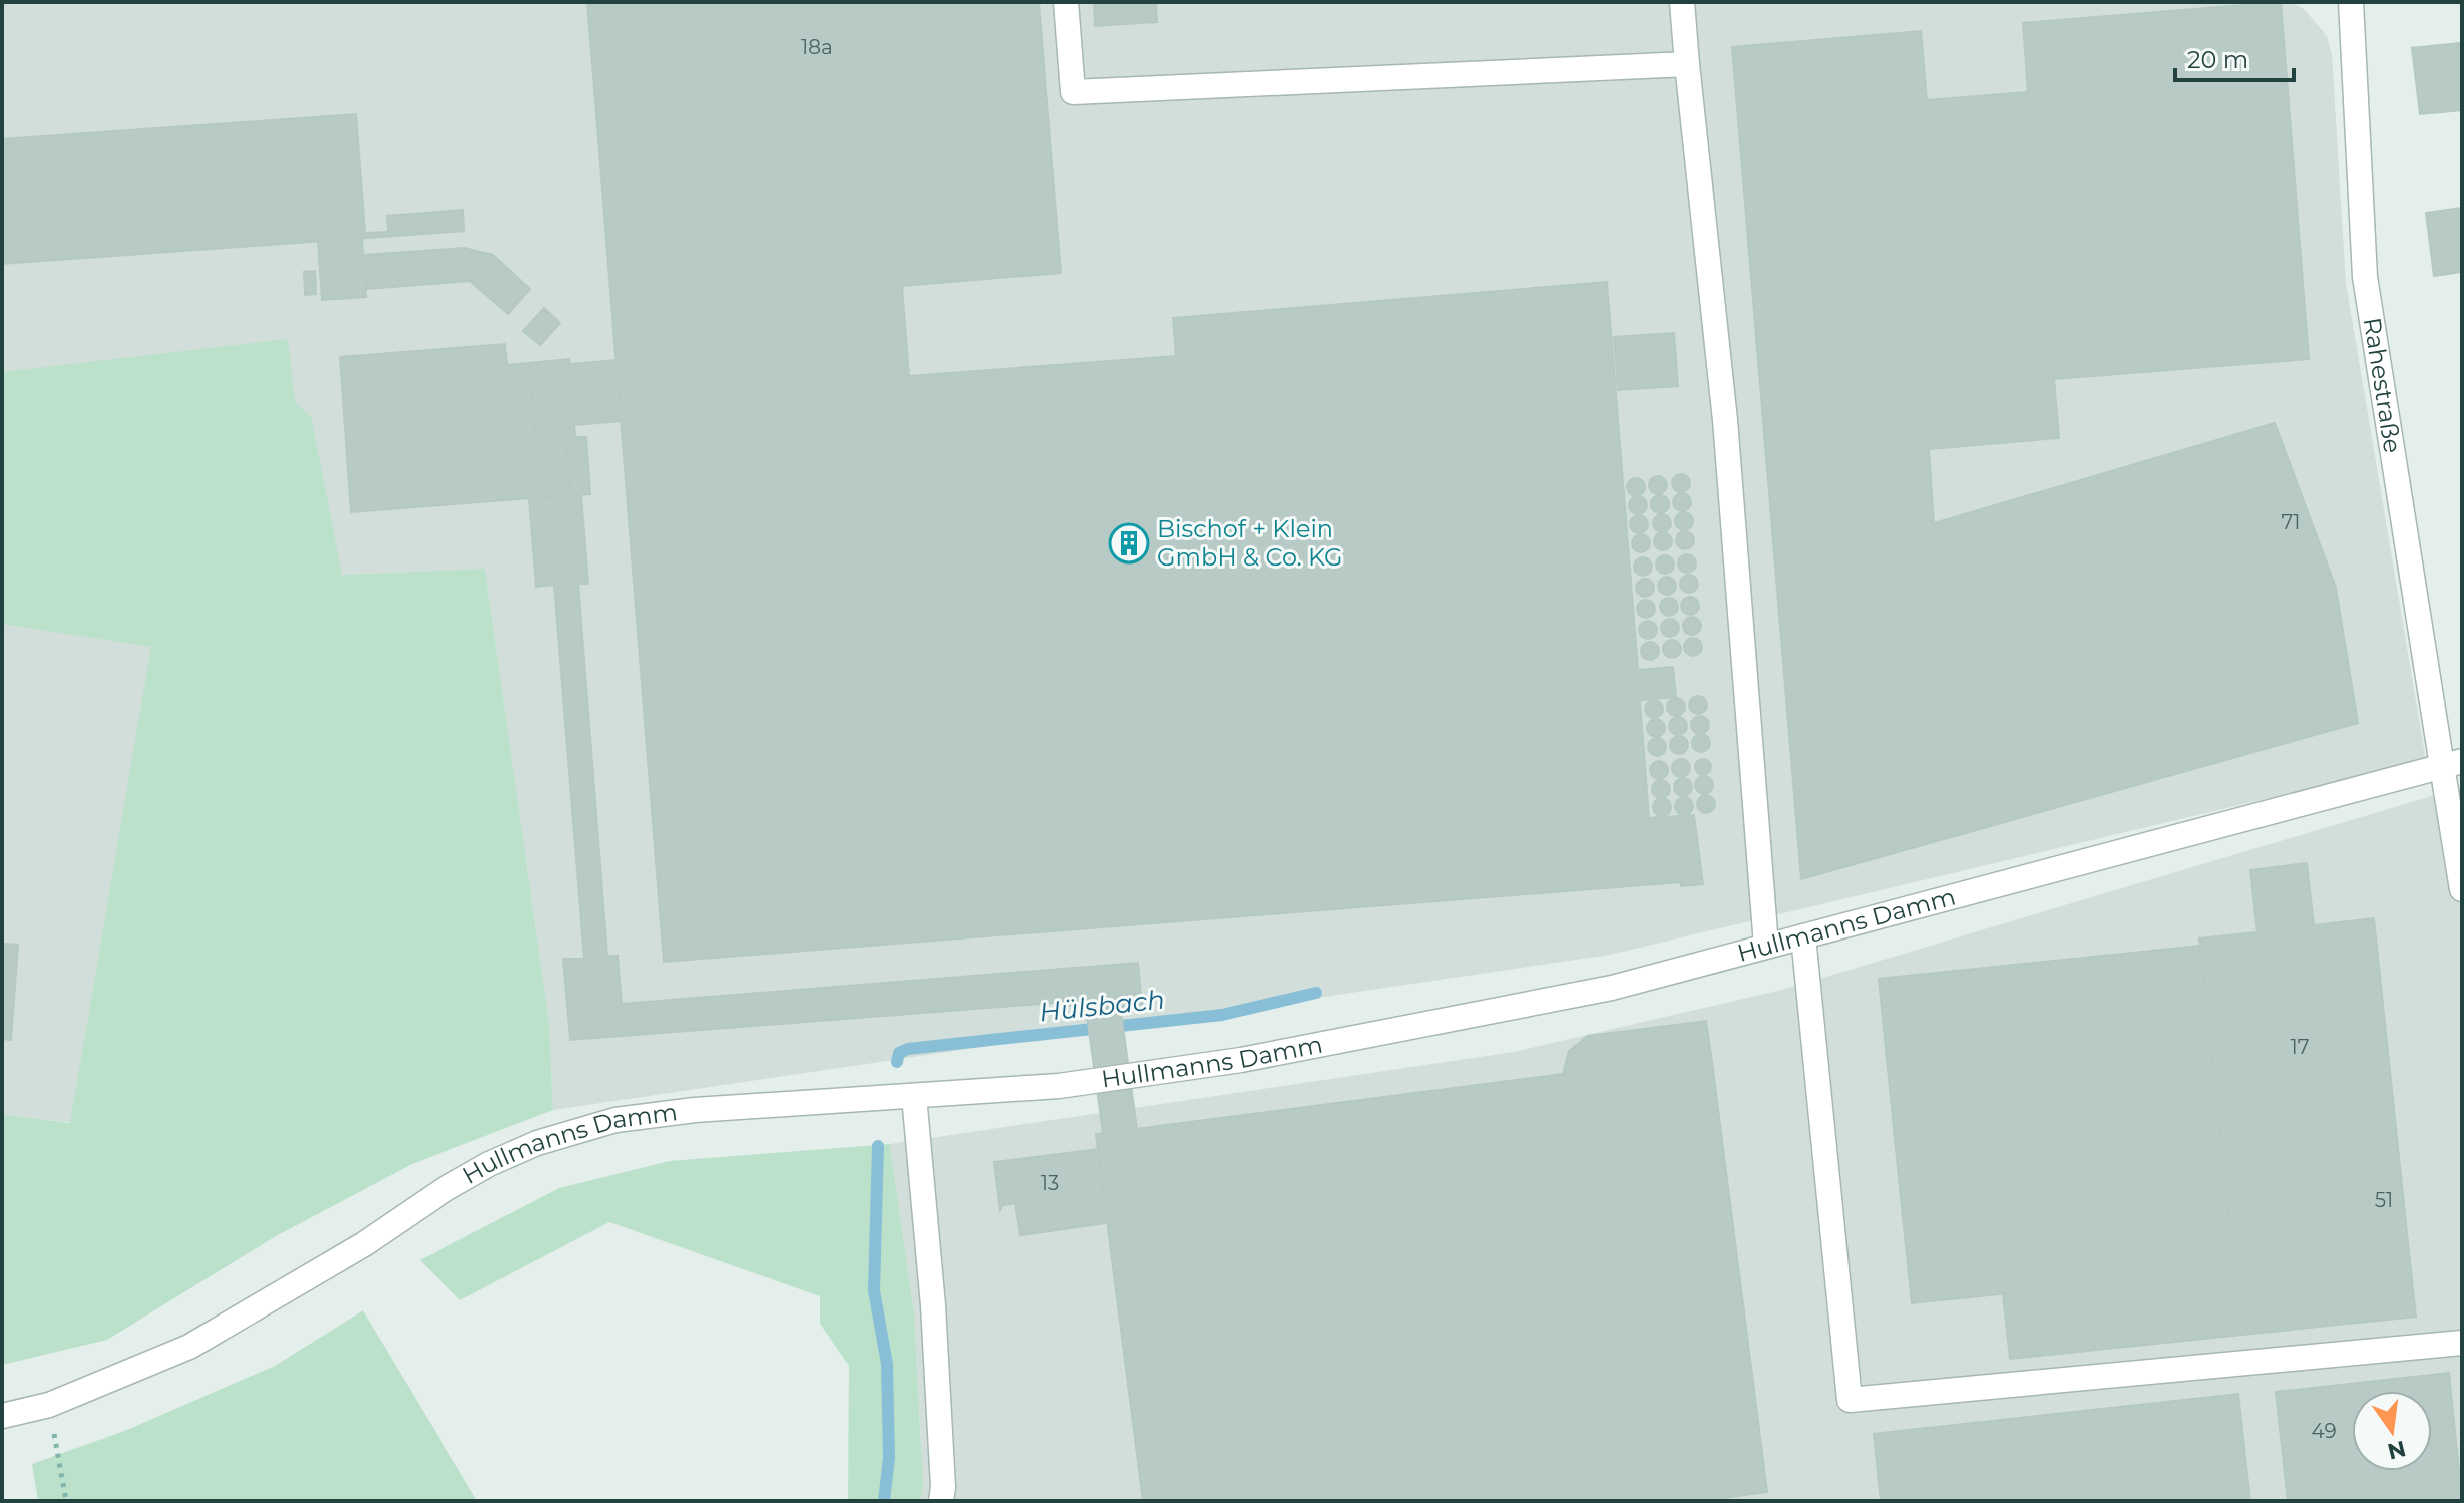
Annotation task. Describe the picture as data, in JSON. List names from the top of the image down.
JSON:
{
  "streets": {
    "street": ["Rahestraße", "Hullmanns Damm"]
  },
  "crossings": [
    ["Rahestraße", "Hullmanns Damm"]
  ],
  "water": ["Hülsbach"],
  "places": {
    "building": ["Bischof + Klein GmbH & Co. KG"]
  },
  "house_numbers": [
    "18a",
    "71",
    "17",
    "13",
    "51",
    "49"
  ],
  "scale_bar": "20 m",
  "north": "bottom"
}
